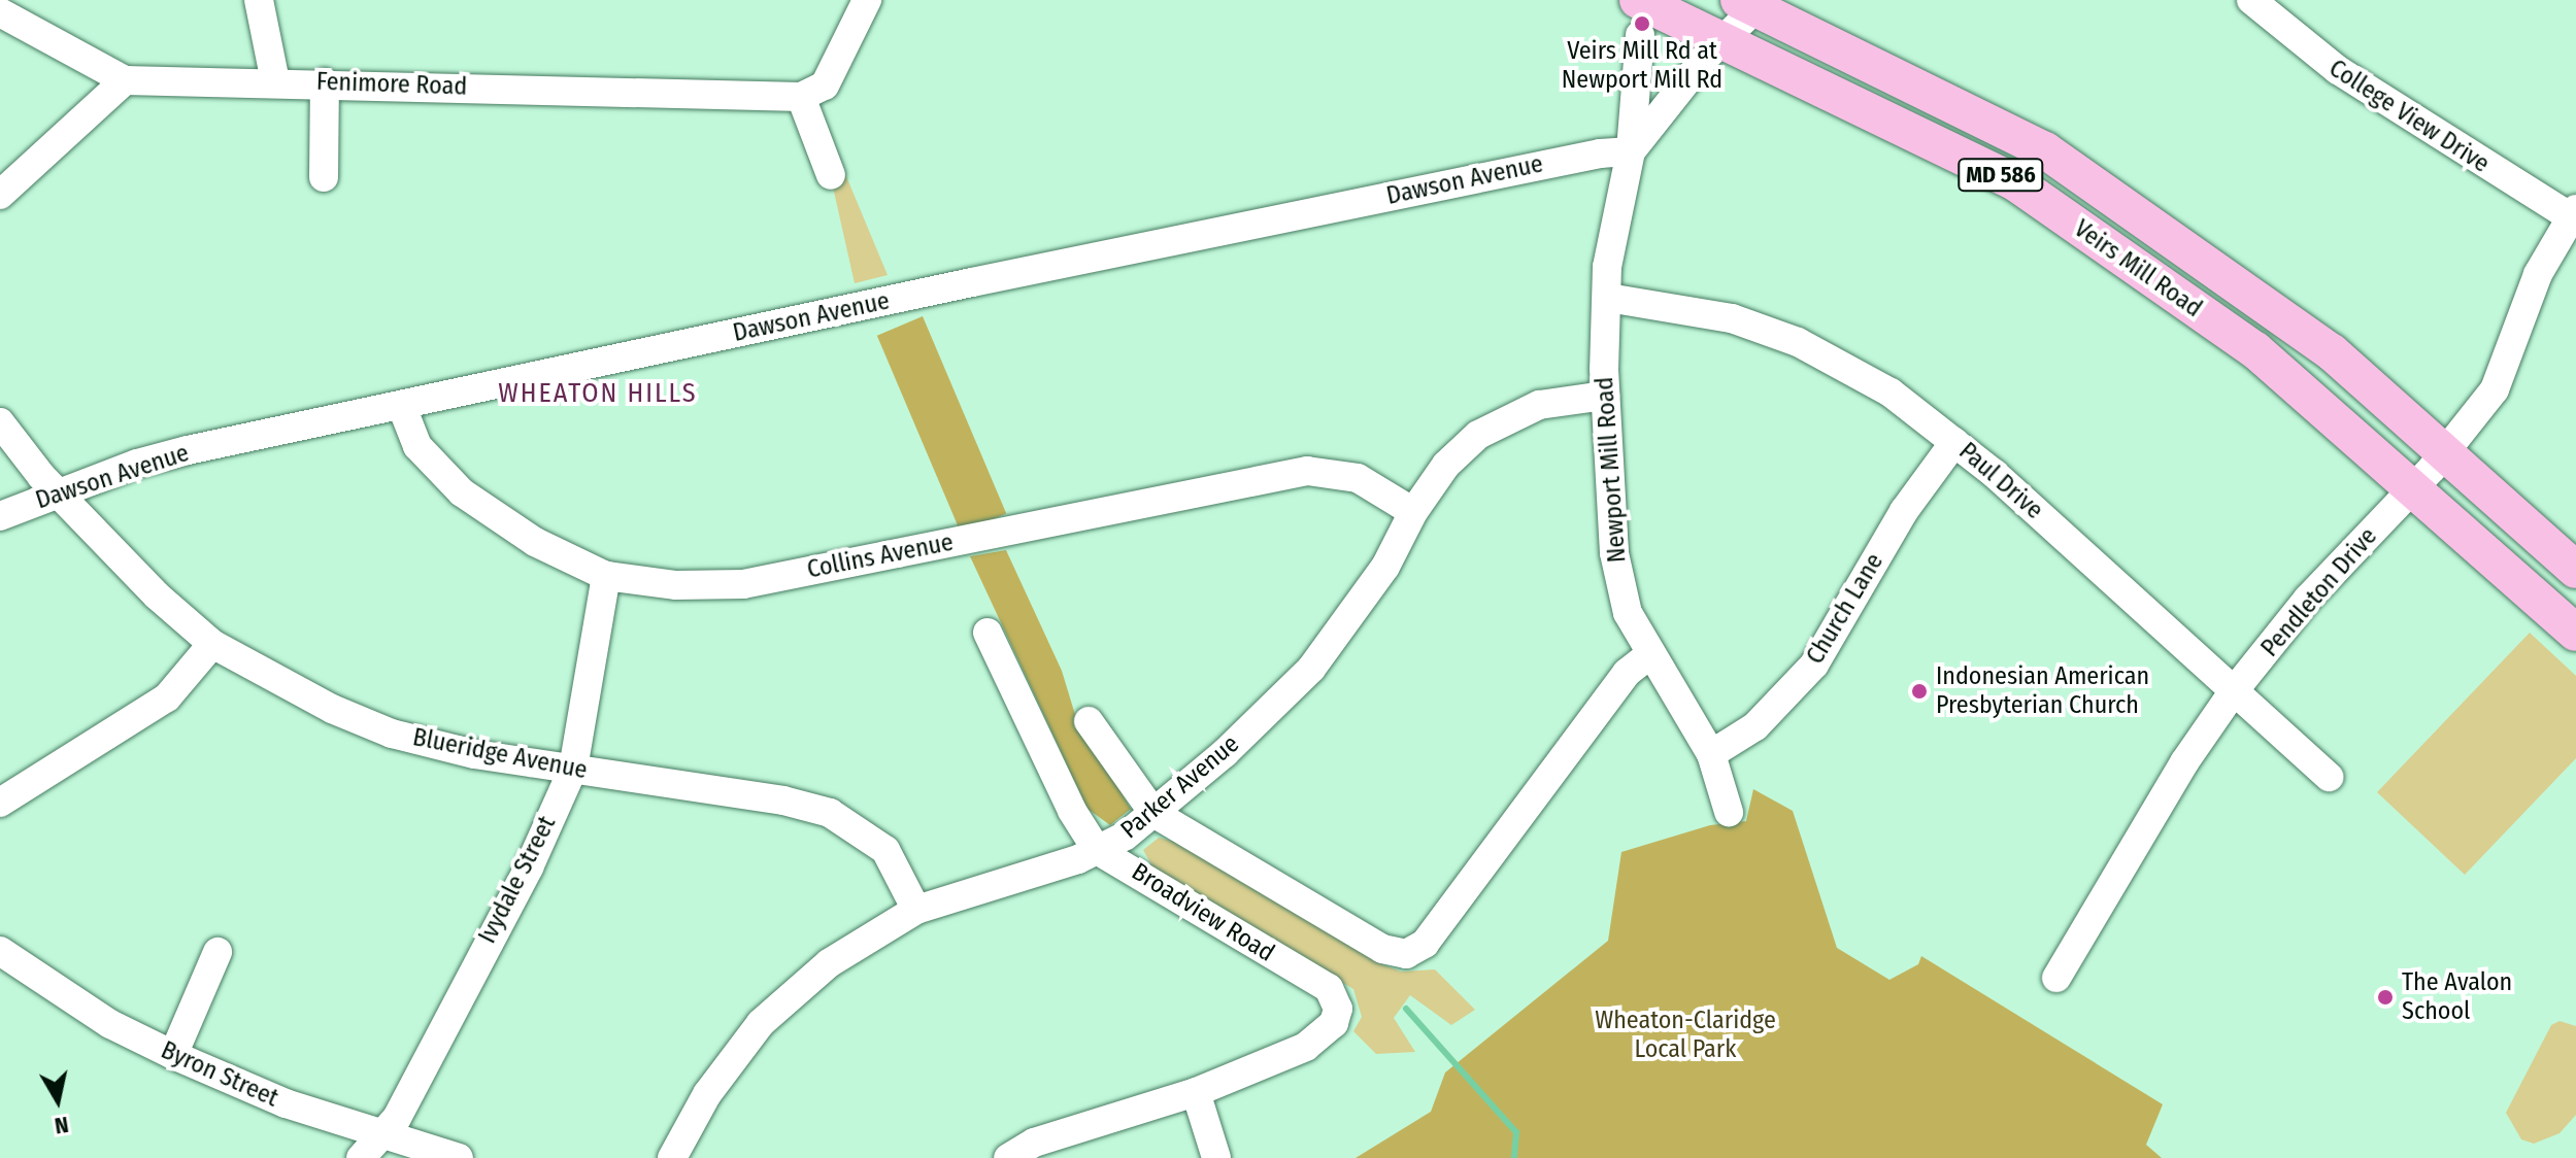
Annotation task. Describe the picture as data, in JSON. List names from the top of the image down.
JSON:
{
  "streets": {
    "main road": ["MD 586", "Veirs Mill Road"],
    "street": [
      "Fenimore Road",
      "College View Drive",
      "Dawson Avenue",
      "Newport Mill Road",
      "Paul Drive",
      "Collins Avenue",
      "Pendleton Drive",
      "Church Lane",
      "Blueridge Avenue",
      "Parker Avenue",
      "Ivydale Street",
      "Broadview Road",
      "Byron Street"
    ]
  },
  "crossings": [
    ["College View Drive", "Pendleton Drive"],
    ["Dawson Avenue", "Newport Mill Road"],
    ["Dawson Avenue", "Collins Avenue"],
    ["Dawson Avenue", "Blueridge Avenue"],
    ["Veirs Mill Road", "Newport Mill Road"],
    ["Veirs Mill Road", "Pendleton Drive"],
    ["Newport Mill Road", "Paul Drive"],
    ["Newport Mill Road", "Church Lane"],
    ["Newport Mill Road", "Parker Avenue"],
    ["Paul Drive", "Pendleton Drive"],
    ["Paul Drive", "Church Lane"],
    ["Collins Avenue", "Parker Avenue"],
    ["Collins Avenue", "Ivydale Street"],
    ["Blueridge Avenue", "Parker Avenue"],
    ["Blueridge Avenue", "Ivydale Street"],
    ["Parker Avenue", "Broadview Road"],
    ["Ivydale Street", "Byron Street"]
  ],
  "districts": ["WHEATON HILLS"],
  "parks": ["Wheaton-Claridge Local Park"],
  "places": ["Veirs Mill Rd at Newport Mill Rd", "Indonesian American Presbyterian Church", "The Avalon School"],
  "north": "bottom"
}
